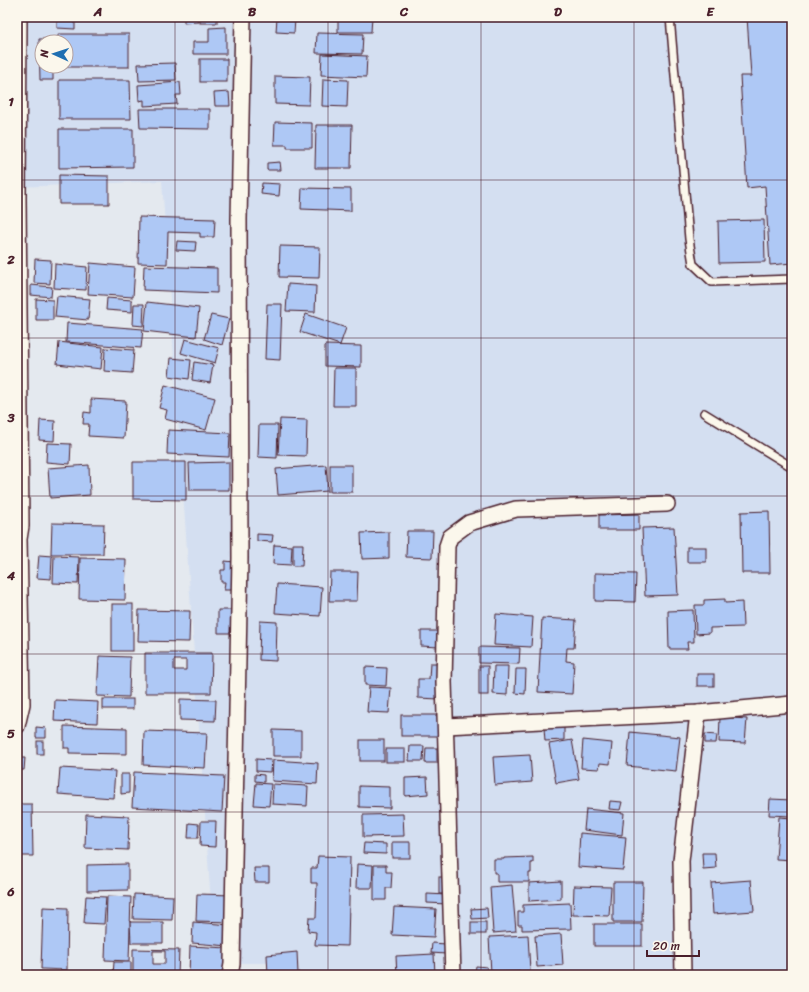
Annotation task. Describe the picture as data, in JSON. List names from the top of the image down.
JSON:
{
  "scale_bar": "20 m",
  "north": "left",
  "grid": {
    "columns": [
      "A",
      "B",
      "C",
      "D",
      "E"
    ],
    "rows": [
      "1",
      "2",
      "3",
      "4",
      "5",
      "6"
    ]
  }
}
